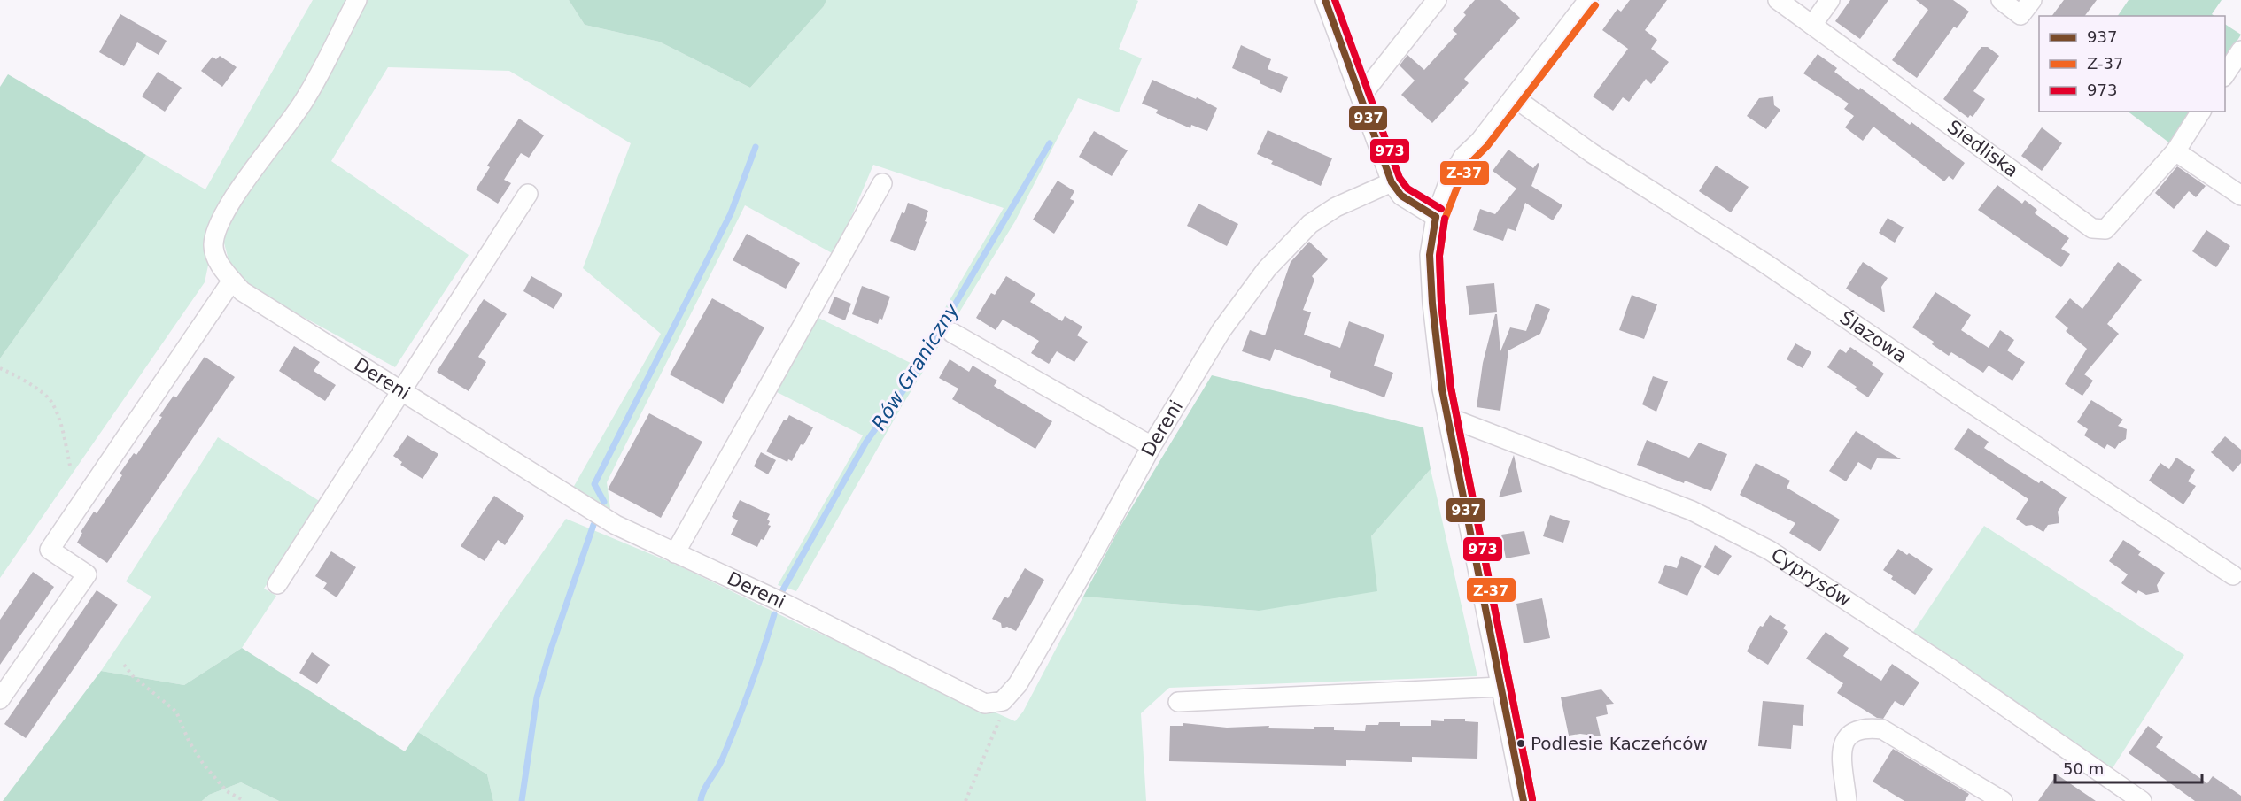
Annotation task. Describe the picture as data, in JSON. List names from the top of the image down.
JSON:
{
  "streets": {
    "street": [
      "Siedliska",
      "Ślazowa",
      "Dereni",
      "Cyprysów"
    ]
  },
  "water": ["Rów Graniczny"],
  "places": ["Podlesie Kaczeńców"],
  "lines": ["transit line 937", "transit line 973", "transit line Z-37"],
  "legend": ["937", "Z-37", "973"],
  "scale_bar": "50 m"
}
